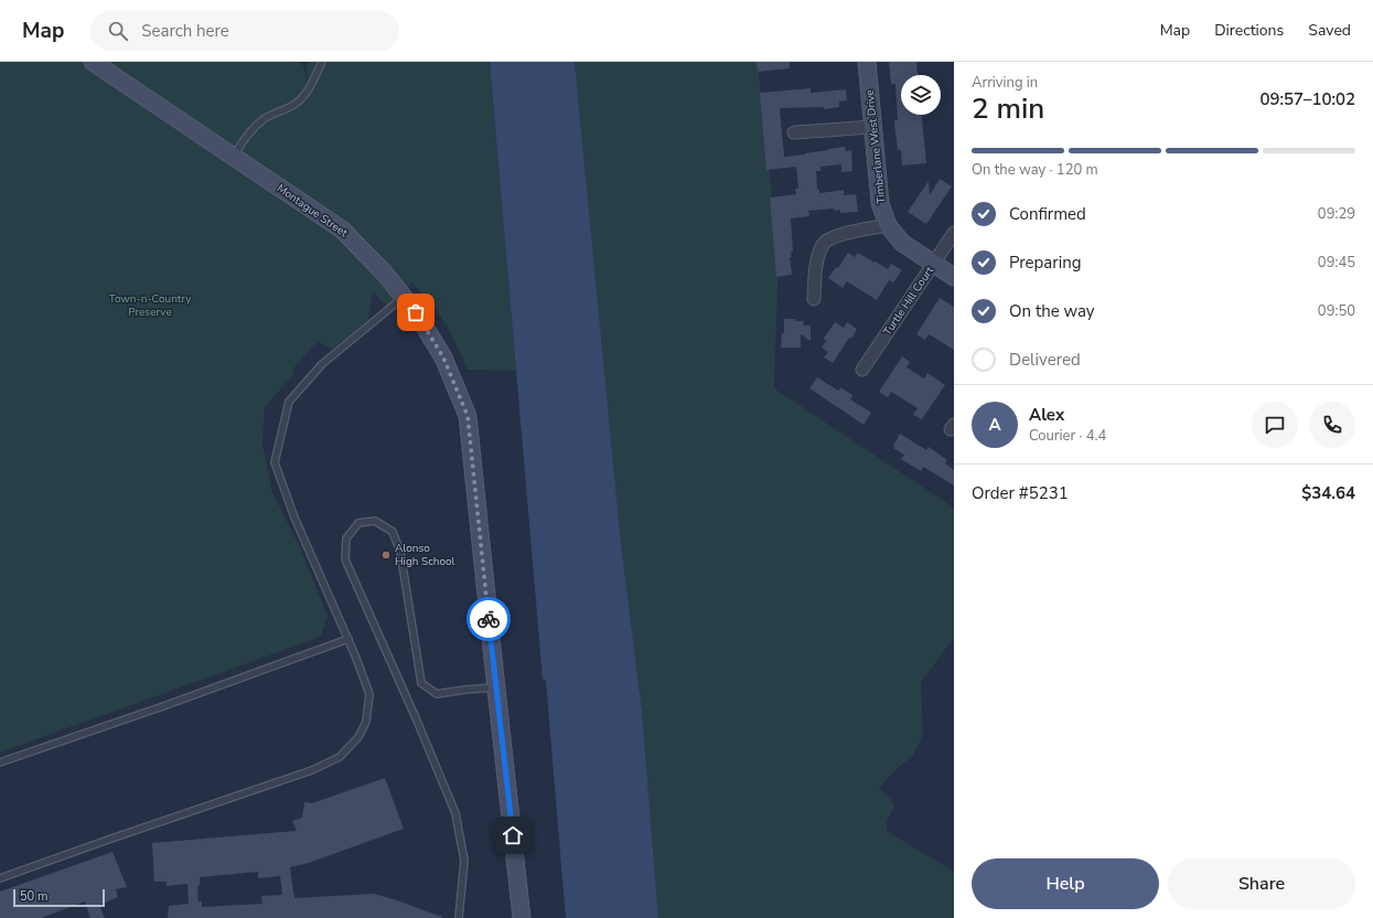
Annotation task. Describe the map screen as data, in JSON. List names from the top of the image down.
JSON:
{
  "streets": {
    "street": ["Timberlane West Drive", "Montague Street", "Turtle Hill Court"]
  },
  "crossings": [
    ["Timberlane West Drive", "Turtle Hill Court"]
  ],
  "parks": ["Town-n-Country Preserve"],
  "places": ["Alonso High School"],
  "scale_bar": "50 m",
  "page": {
    "header": "Map",
    "search": "Search here",
    "nav": ["Map", "Directions", "Saved"],
    "heading": ["2 min", "Arriving in", "09:57–10:02"],
    "panel": [
      "Alex",
      "Courier · 4.4",
      "Order #5231",
      "$34.64"
    ],
    "bar": "On the way · 120 m",
    "list": [
      ["Confirmed", "09:29"],
      ["Preparing", "09:45"],
      ["On the way", "09:50"],
      "Delivered"
    ],
    "round": "A",
    "buttons": ["Help", "Share"],
    "scale": "50 m"
  }
}
